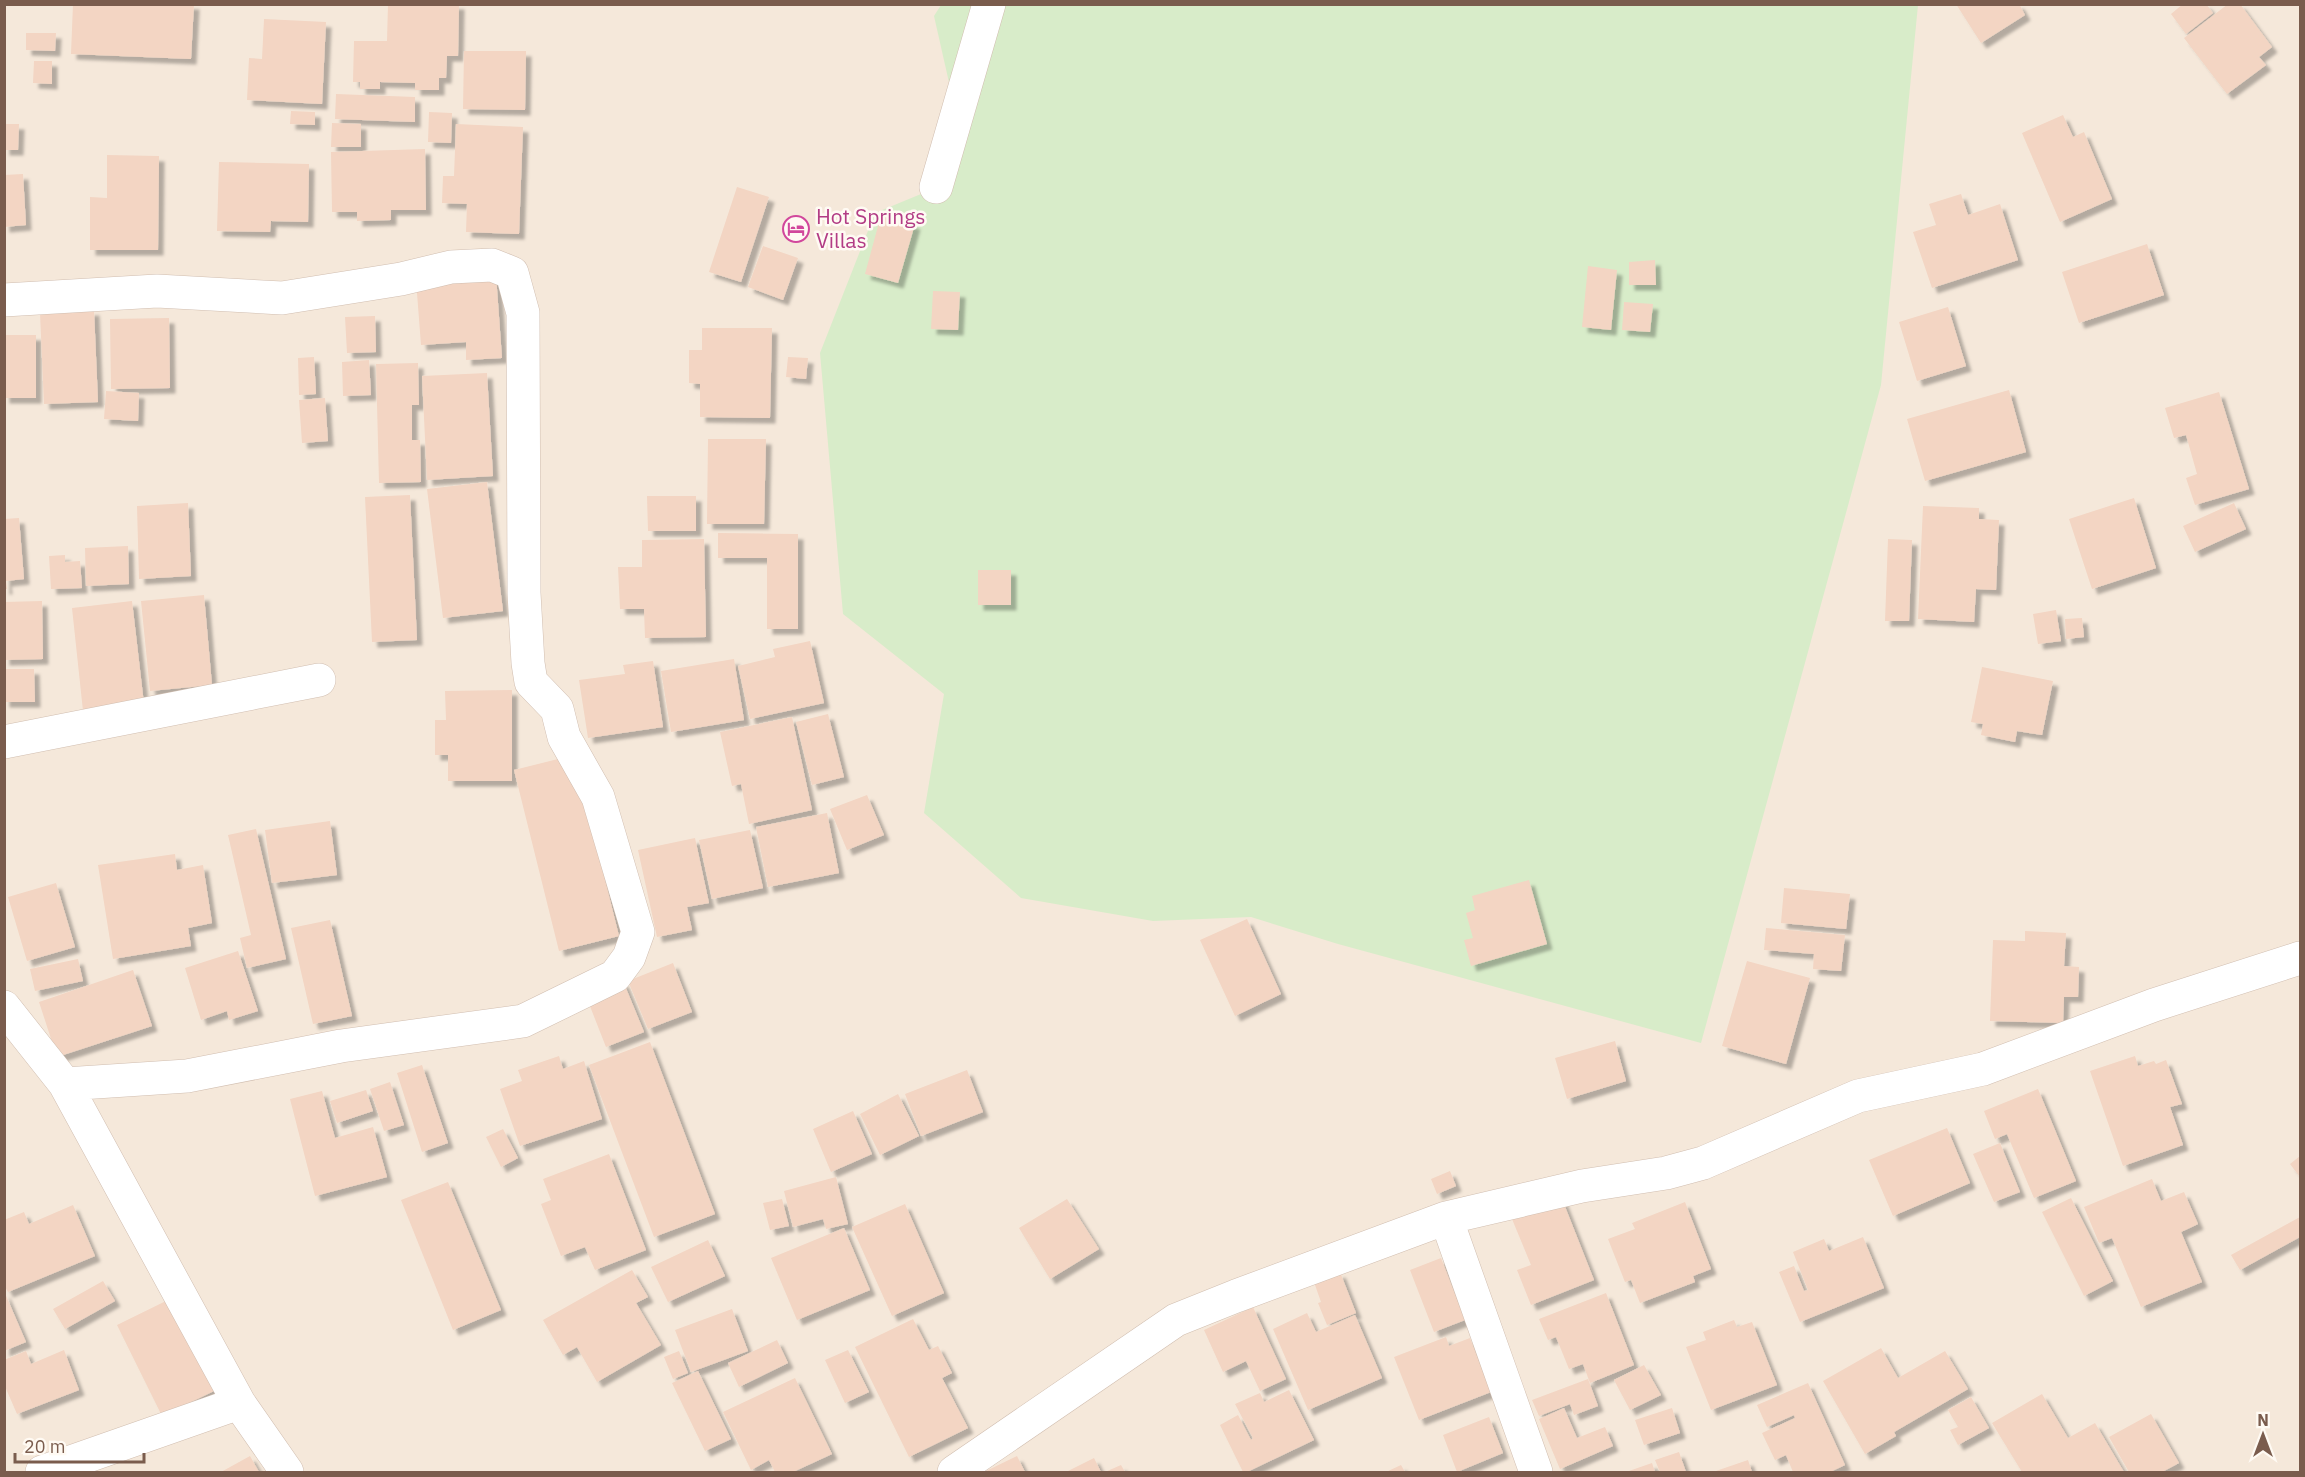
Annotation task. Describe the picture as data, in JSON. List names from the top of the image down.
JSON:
{
  "places": {
    "hotel": ["Hot Springs Villas"]
  },
  "scale_bar": "20 m",
  "north": "top"
}
